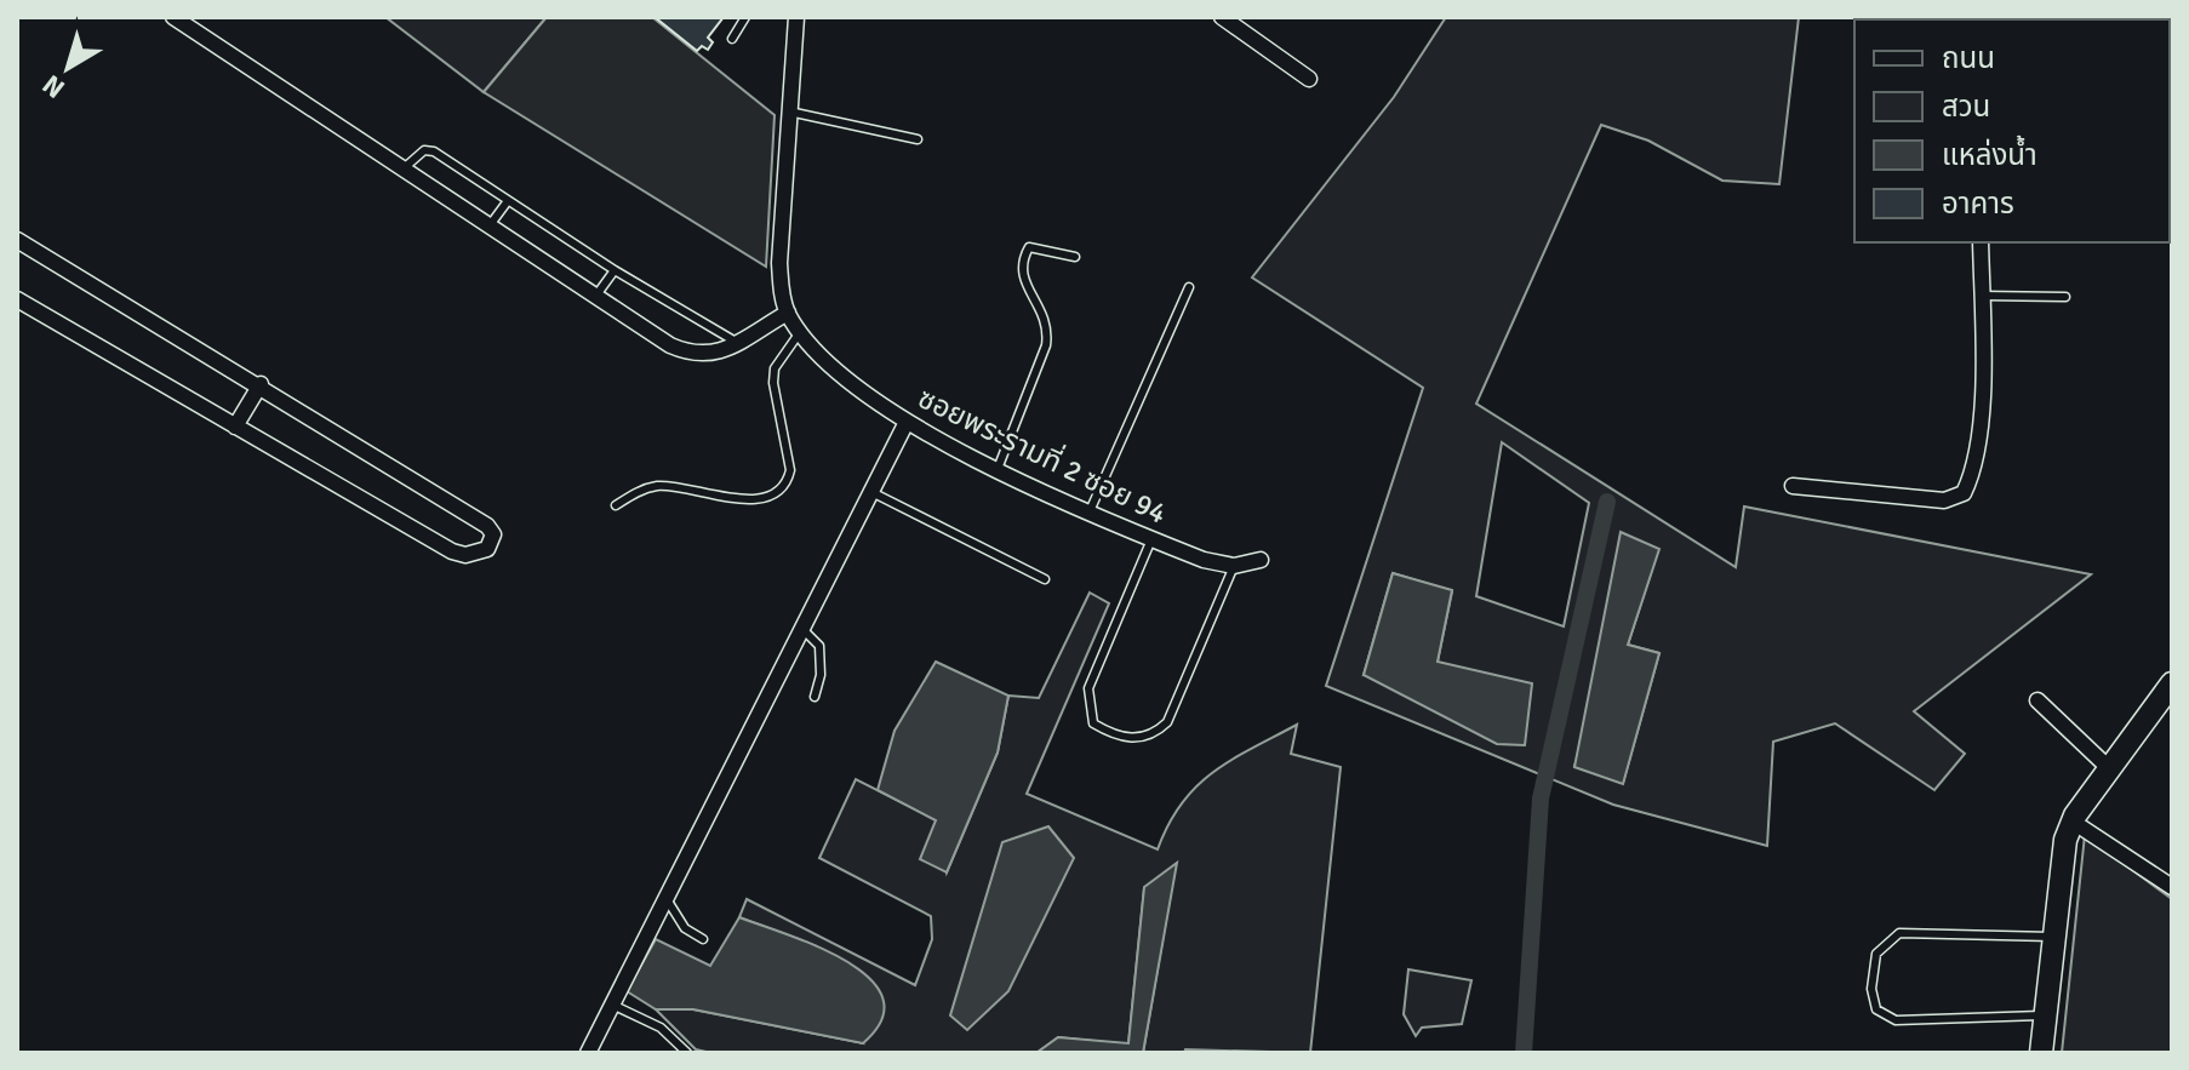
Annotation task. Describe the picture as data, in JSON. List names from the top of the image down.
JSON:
{
  "streets": {
    "street": ["ซอยพระรามที่ 2 ซอย 94"]
  },
  "legend": [
    "ถนน",
    "สวน",
    "แหล่งน้ำ",
    "อาคาร"
  ],
  "north": "bottom left"
}
